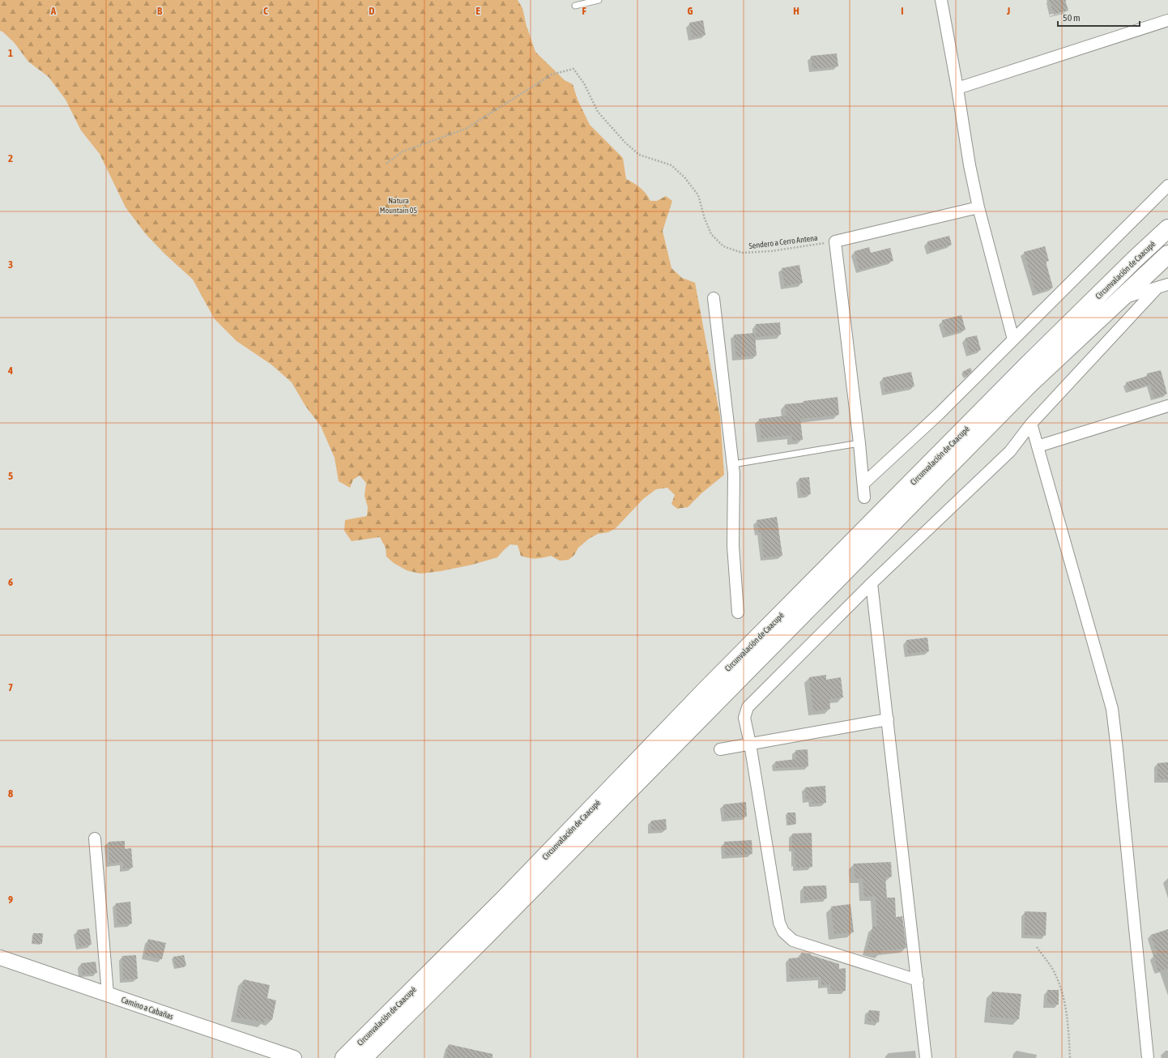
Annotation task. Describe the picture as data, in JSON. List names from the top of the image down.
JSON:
{
  "streets": {
    "highway": ["Circunvalación de Caacupé"],
    "street": ["Camino a Cabañas"],
    "path": ["Sendero a Cerro Antena"]
  },
  "parks": ["Natura Mountain 05"],
  "scale_bar": "50 m",
  "grid": {
    "columns": [
      "A",
      "B",
      "C",
      "D",
      "E",
      "F",
      "G",
      "H",
      "I",
      "J"
    ],
    "rows": [
      "1",
      "2",
      "3",
      "4",
      "5",
      "6",
      "7",
      "8",
      "9"
    ]
  }
}
